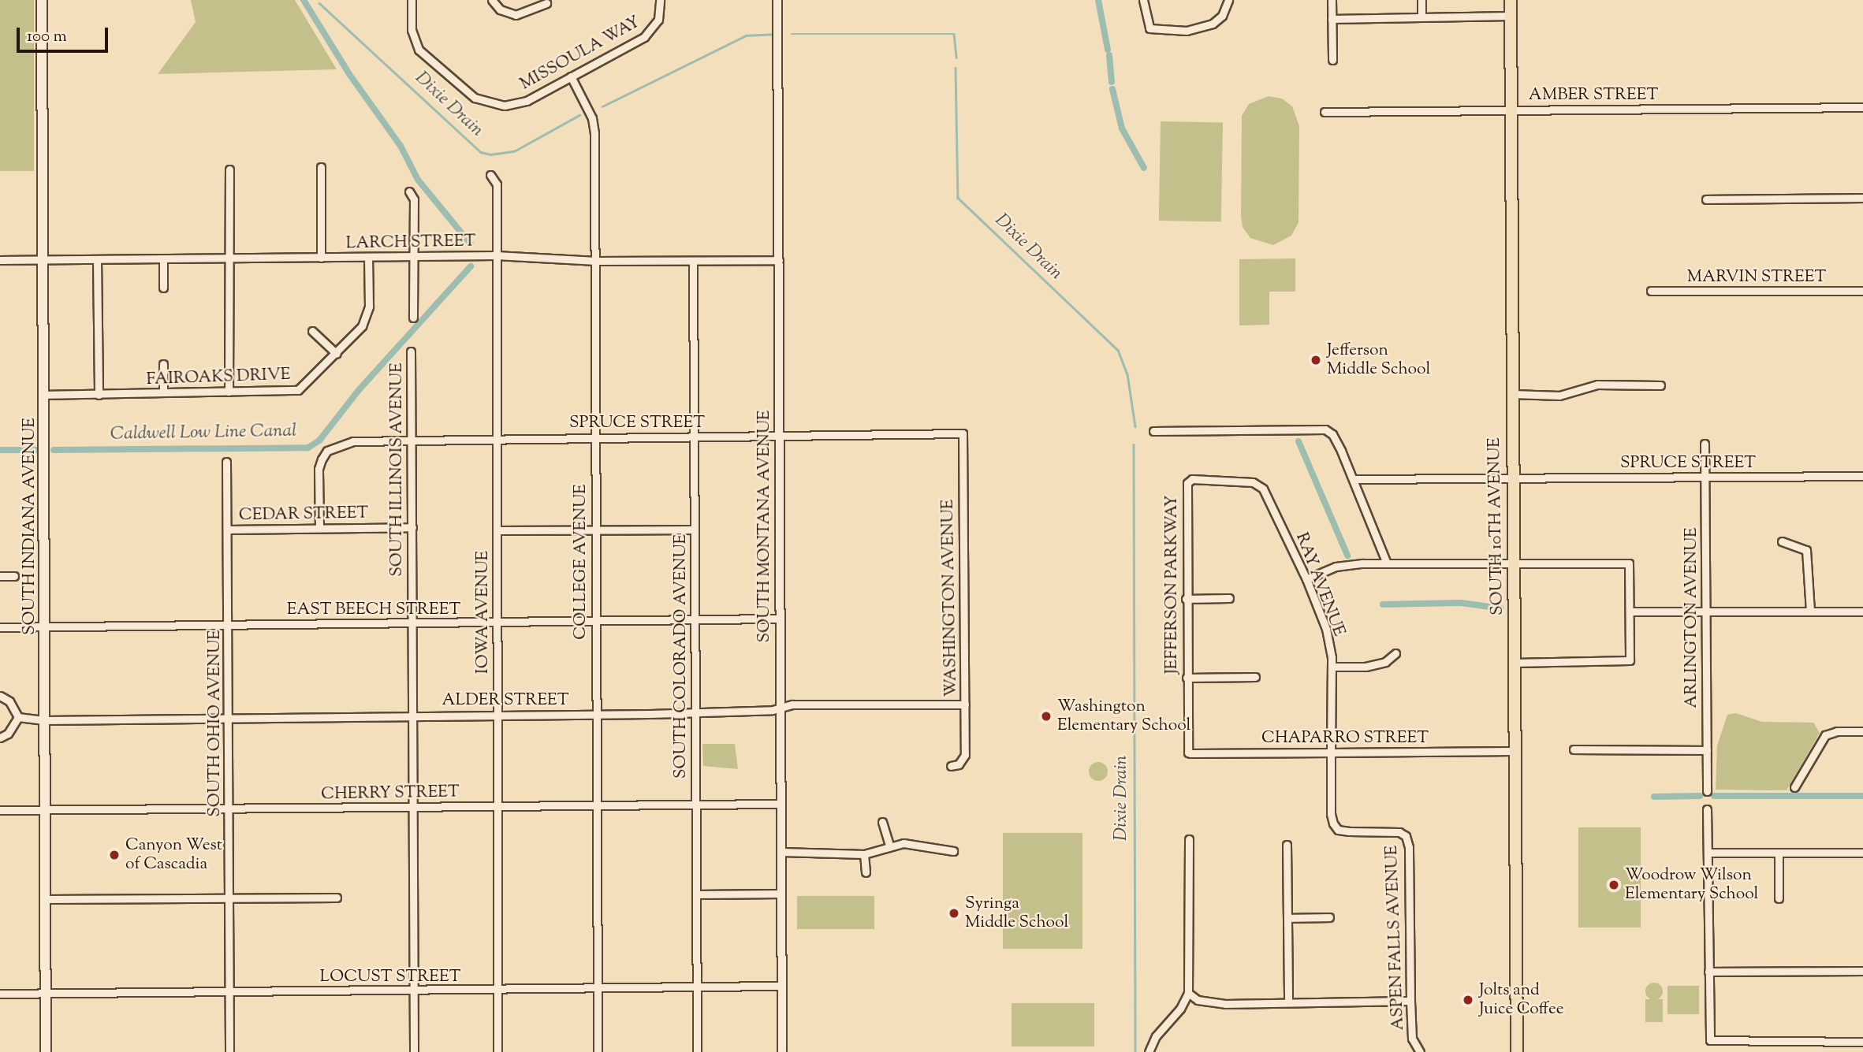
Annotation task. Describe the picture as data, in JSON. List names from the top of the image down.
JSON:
{
  "streets": {
    "main road": ["SOUTH INDIANA AVENUE", "SOUTH 10TH AVENUE"],
    "street": [
      "MISSOULA WAY",
      "AMBER STREET",
      "LARCH STREET",
      "MARVIN STREET",
      "FAIROAKS DRIVE",
      "SPRUCE STREET",
      "SOUTH ILLINOIS AVENUE",
      "CEDAR STREET",
      "SOUTH MONTANA AVENUE",
      "COLLEGE AVENUE",
      "JEFFERSON PARKWAY",
      "RAY AVENUE",
      "WASHINGTON AVENUE",
      "EAST BEECH STREET",
      "IOWA AVENUE",
      "ARLINGTON AVENUE",
      "SOUTH COLORADO AVENUE",
      "ALDER STREET",
      "SOUTH OHIO AVENUE",
      "CHAPARRO STREET",
      "CHERRY STREET",
      "ASPEN FALLS AVENUE",
      "LOCUST STREET"
    ]
  },
  "crossings": [
    ["MISSOULA WAY", "COLLEGE AVENUE"],
    ["AMBER STREET", "SOUTH 10TH AVENUE"],
    ["LARCH STREET", "FAIROAKS DRIVE"],
    ["LARCH STREET", "SOUTH INDIANA AVENUE"],
    ["LARCH STREET", "SOUTH MONTANA AVENUE"],
    ["LARCH STREET", "COLLEGE AVENUE"],
    ["LARCH STREET", "IOWA AVENUE"],
    ["LARCH STREET", "SOUTH COLORADO AVENUE"],
    ["FAIROAKS DRIVE", "SOUTH INDIANA AVENUE"],
    ["SPRUCE STREET", "SOUTH ILLINOIS AVENUE"],
    ["SPRUCE STREET", "CEDAR STREET"],
    ["SPRUCE STREET", "SOUTH MONTANA AVENUE"],
    ["SPRUCE STREET", "SOUTH 10TH AVENUE"],
    ["SPRUCE STREET", "COLLEGE AVENUE"],
    ["SPRUCE STREET", "WASHINGTON AVENUE"],
    ["SPRUCE STREET", "IOWA AVENUE"],
    ["SPRUCE STREET", "ARLINGTON AVENUE"],
    ["SPRUCE STREET", "SOUTH COLORADO AVENUE"],
    ["SOUTH ILLINOIS AVENUE", "CEDAR STREET"],
    ["SOUTH ILLINOIS AVENUE", "EAST BEECH STREET"],
    ["SOUTH ILLINOIS AVENUE", "ALDER STREET"],
    ["SOUTH ILLINOIS AVENUE", "CHERRY STREET"],
    ["SOUTH ILLINOIS AVENUE", "LOCUST STREET"],
    ["CEDAR STREET", "SOUTH OHIO AVENUE"],
    ["SOUTH INDIANA AVENUE", "EAST BEECH STREET"],
    ["SOUTH INDIANA AVENUE", "ALDER STREET"],
    ["SOUTH INDIANA AVENUE", "CHERRY STREET"],
    ["SOUTH INDIANA AVENUE", "LOCUST STREET"],
    ["SOUTH MONTANA AVENUE", "EAST BEECH STREET"],
    ["SOUTH MONTANA AVENUE", "ALDER STREET"],
    ["SOUTH MONTANA AVENUE", "CHERRY STREET"],
    ["SOUTH MONTANA AVENUE", "LOCUST STREET"],
    ["SOUTH 10TH AVENUE", "CHAPARRO STREET"],
    ["COLLEGE AVENUE", "EAST BEECH STREET"],
    ["COLLEGE AVENUE", "ALDER STREET"],
    ["COLLEGE AVENUE", "CHERRY STREET"],
    ["COLLEGE AVENUE", "LOCUST STREET"],
    ["JEFFERSON PARKWAY", "RAY AVENUE"],
    ["JEFFERSON PARKWAY", "CHAPARRO STREET"],
    ["RAY AVENUE", "CHAPARRO STREET"],
    ["RAY AVENUE", "ASPEN FALLS AVENUE"],
    ["WASHINGTON AVENUE", "ALDER STREET"],
    ["EAST BEECH STREET", "IOWA AVENUE"],
    ["EAST BEECH STREET", "SOUTH COLORADO AVENUE"],
    ["EAST BEECH STREET", "SOUTH OHIO AVENUE"],
    ["IOWA AVENUE", "ALDER STREET"],
    ["IOWA AVENUE", "CHERRY STREET"],
    ["IOWA AVENUE", "LOCUST STREET"],
    ["SOUTH COLORADO AVENUE", "ALDER STREET"],
    ["SOUTH COLORADO AVENUE", "CHERRY STREET"],
    ["SOUTH COLORADO AVENUE", "LOCUST STREET"],
    ["ALDER STREET", "SOUTH OHIO AVENUE"],
    ["SOUTH OHIO AVENUE", "CHERRY STREET"],
    ["SOUTH OHIO AVENUE", "LOCUST STREET"],
    ["CHAPARRO STREET", "ASPEN FALLS AVENUE"]
  ],
  "water": ["Dixie Drain", "Caldwell Low Line Canal"],
  "places": [
    "Jefferson Middle School",
    "Washington Elementary School",
    "Canyon West of Cascadia",
    "Woodrow Wilson Elementary School",
    "Syringa Middle School",
    "Jolts and Juice Coffee"
  ],
  "scale_bar": "100 m"
}
